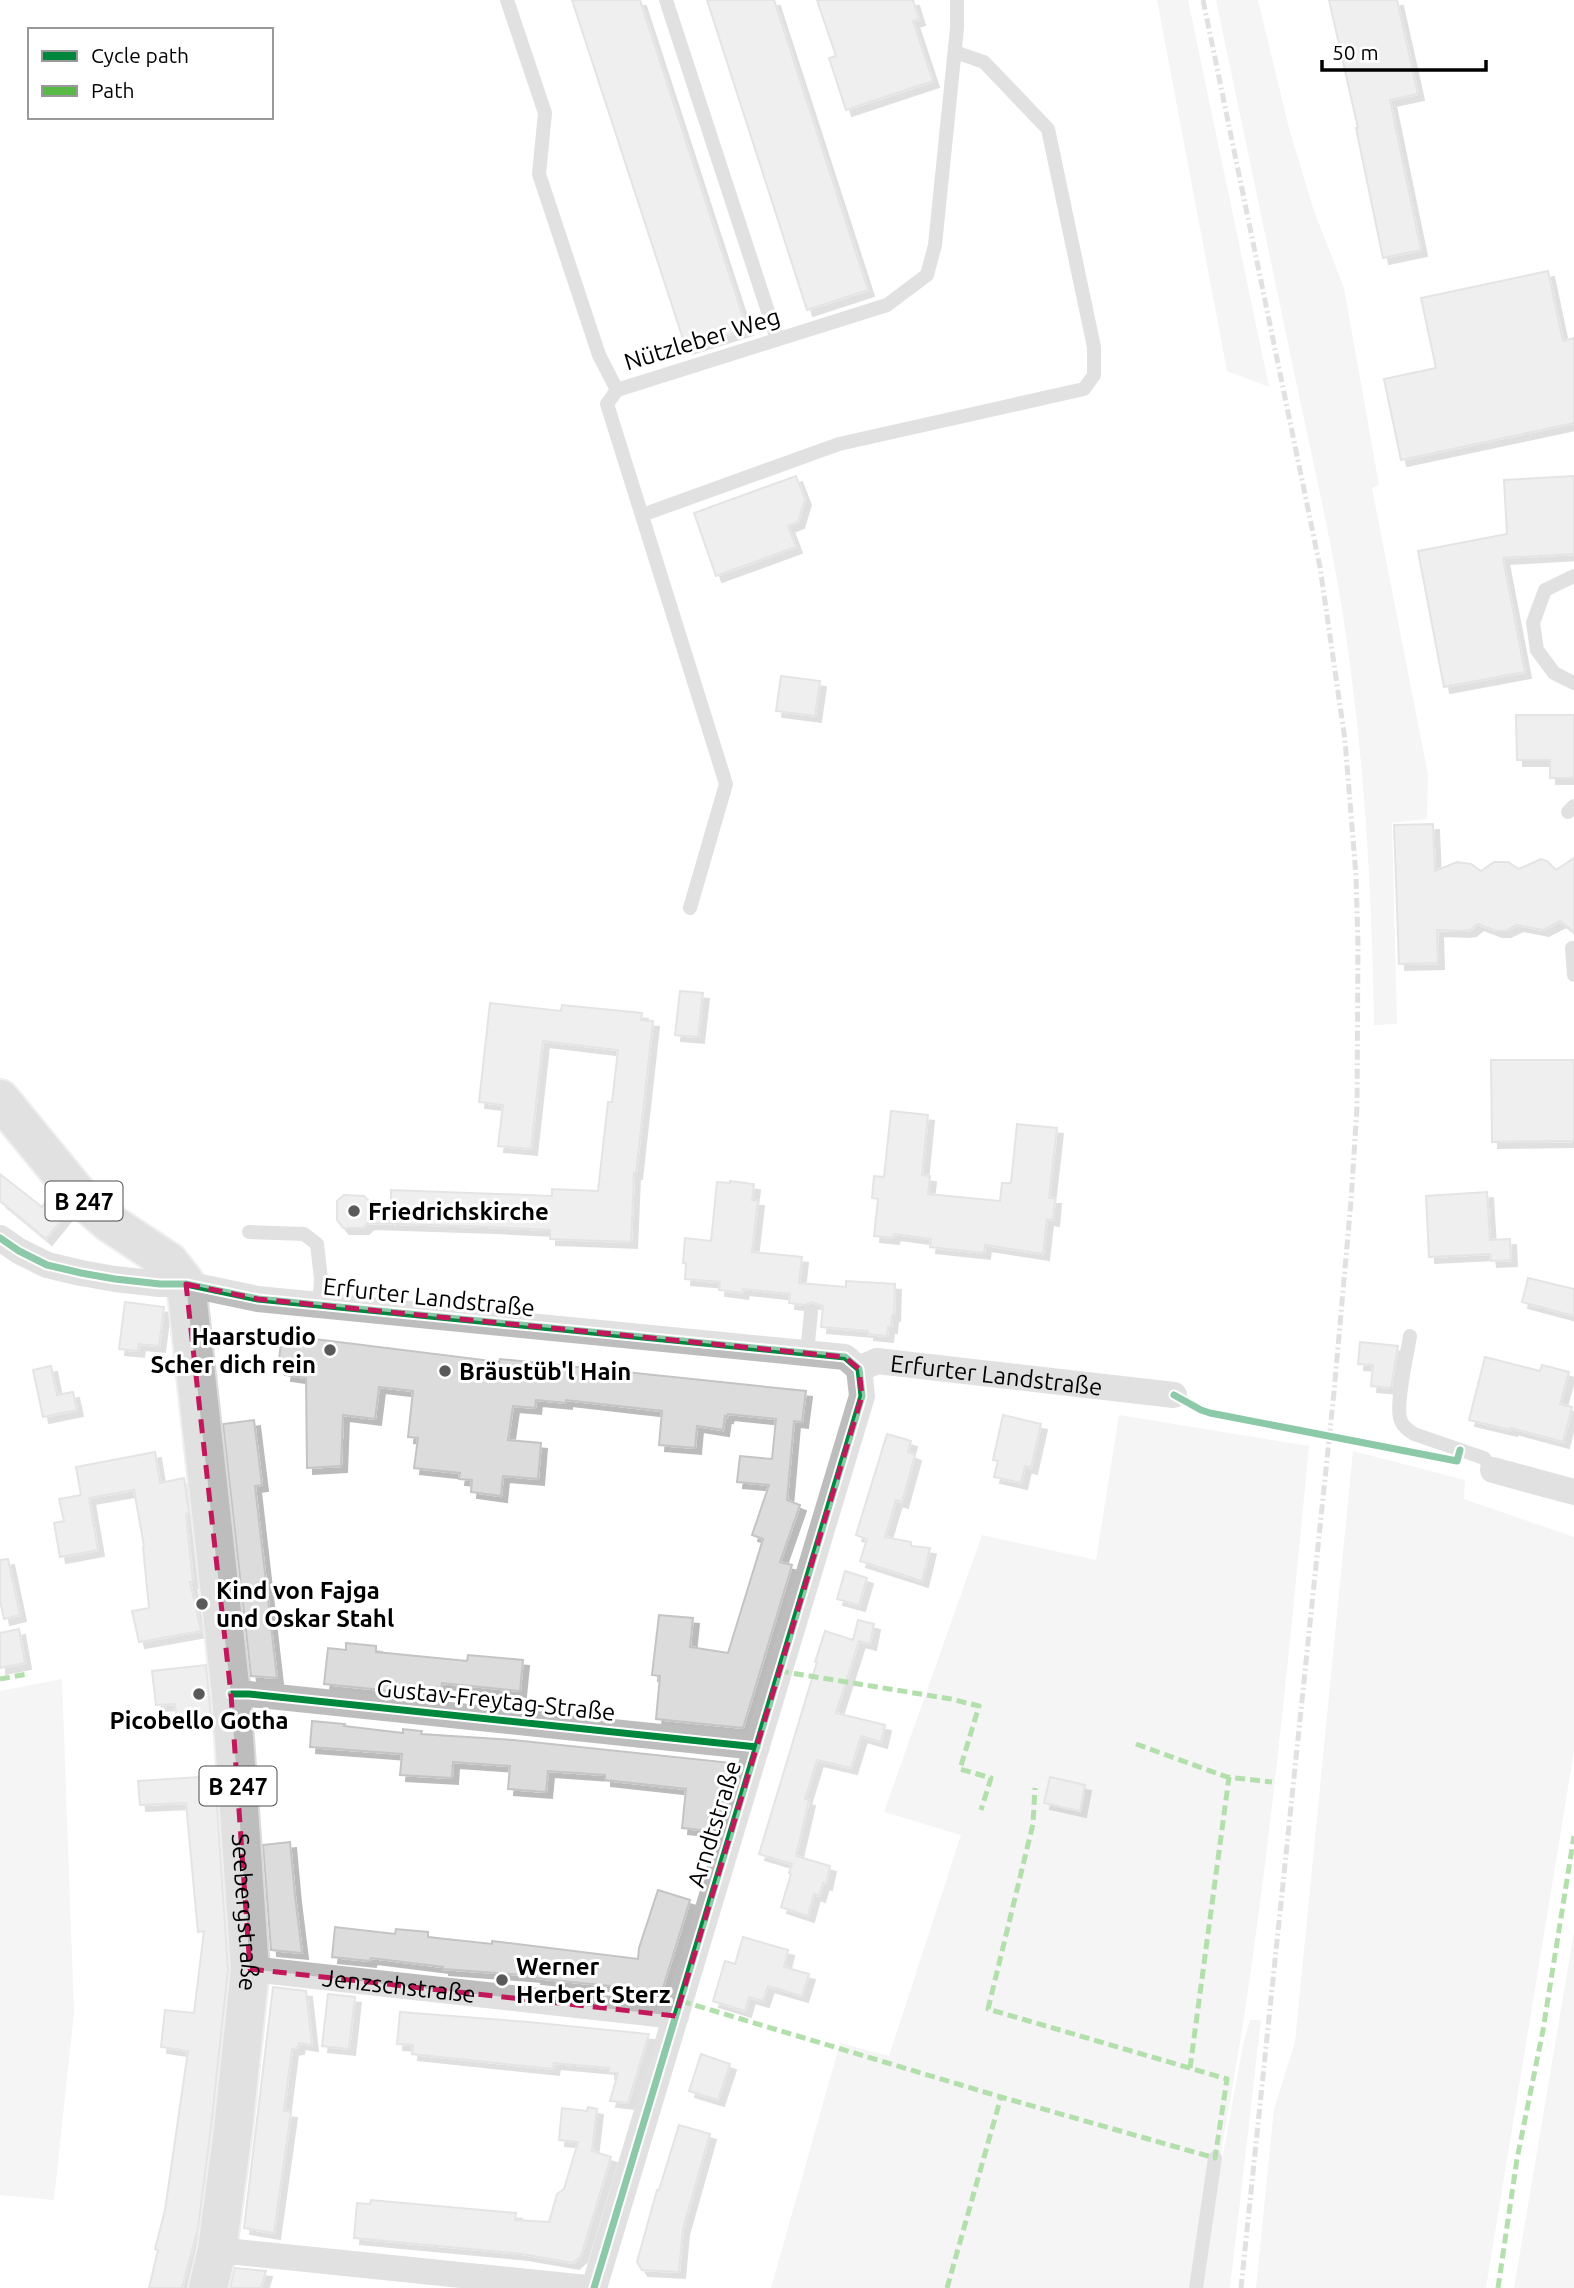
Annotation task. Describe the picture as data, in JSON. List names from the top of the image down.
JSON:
{
  "streets": {
    "main road": ["B 247", "Seebergstraße"],
    "street": [
      "Erfurter Landstraße",
      "Gustav-Freytag-Straße",
      "Arndtstraße",
      "Jenzschstraße"
    ],
    "lane": ["Nützleber Weg"]
  },
  "crossings": [
    ["B 247", "Erfurter Landstraße"],
    ["B 247", "Seebergstraße"],
    ["Erfurter Landstraße", "Arndtstraße"],
    ["Erfurter Landstraße", "Seebergstraße"],
    ["Gustav-Freytag-Straße", "Arndtstraße"],
    ["Gustav-Freytag-Straße", "Seebergstraße"],
    ["Arndtstraße", "Jenzschstraße"],
    ["Seebergstraße", "Jenzschstraße"]
  ],
  "places": [
    "Friedrichskirche",
    "Haarstudio Scher dich rein",
    "Bräustüb'l Hain",
    "Kind von Fajga und Oskar Stahl",
    "Picobello Gotha",
    "Werner Herbert Sterz"
  ],
  "legend": ["Cycle path", "Path"],
  "scale_bar": "50 m"
}
